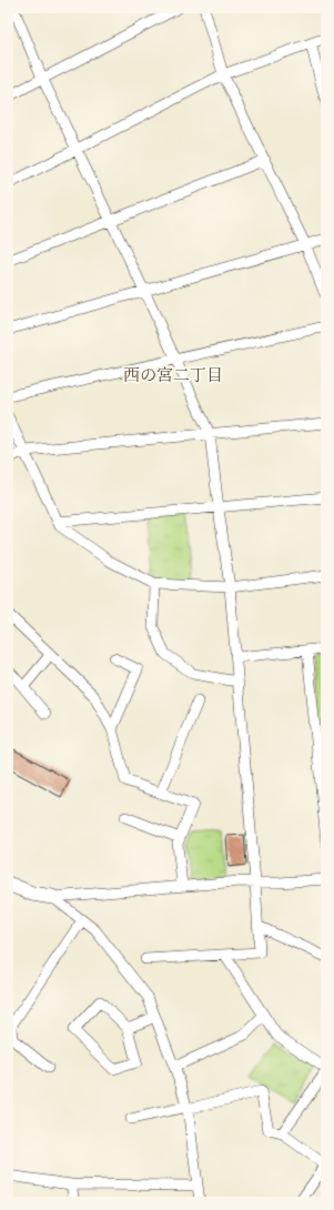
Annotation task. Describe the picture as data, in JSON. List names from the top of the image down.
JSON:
{
  "districts": ["西の宮二丁目"]
}
